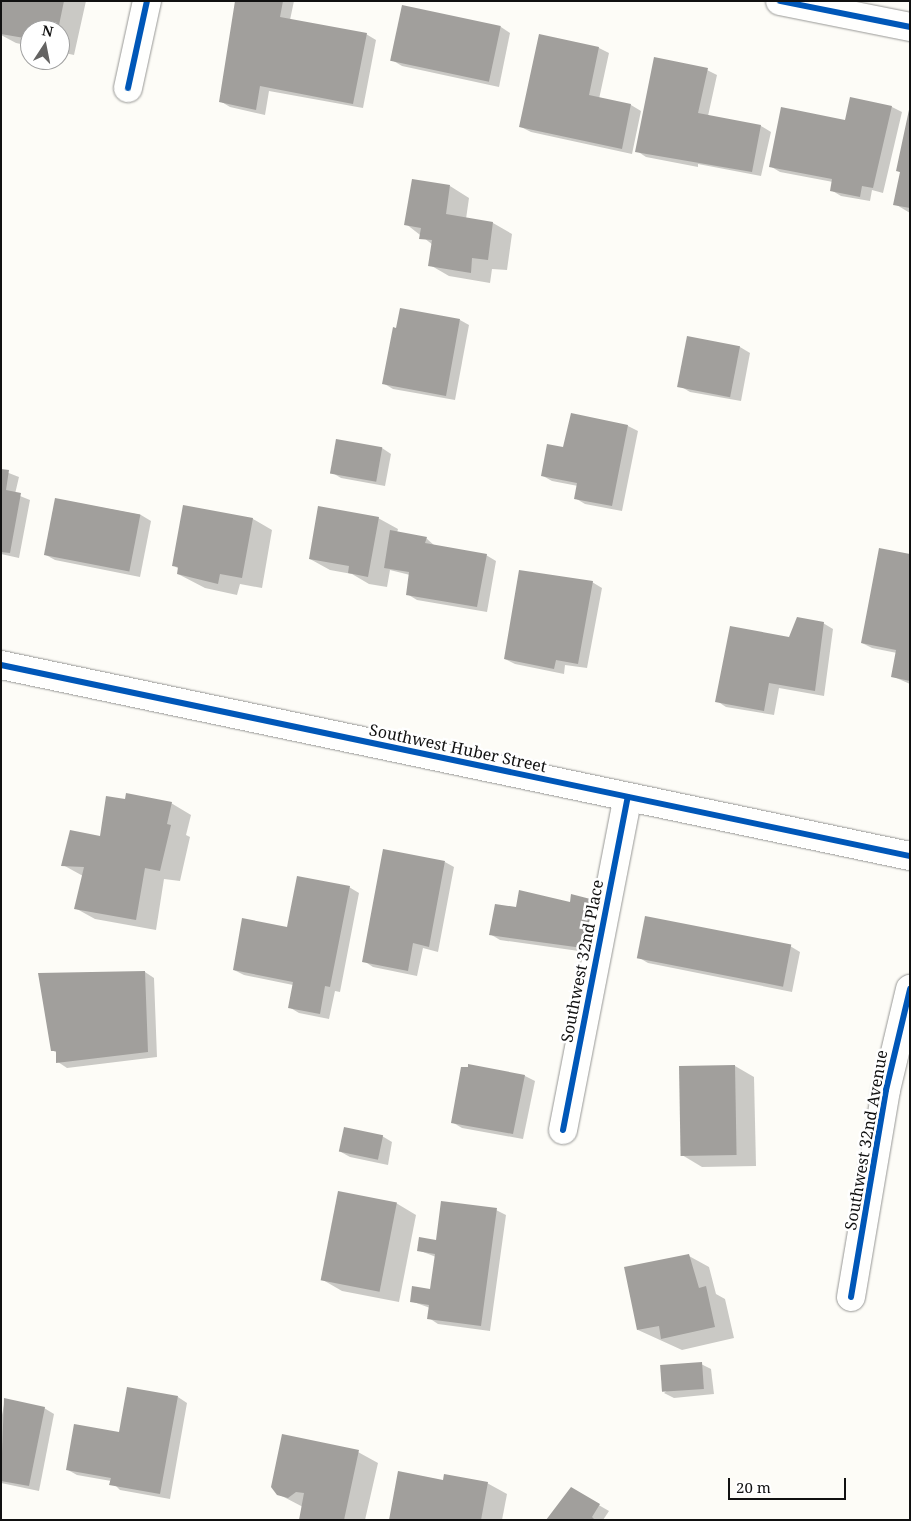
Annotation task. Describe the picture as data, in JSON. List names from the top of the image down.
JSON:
{
  "streets": {
    "street": ["Southwest Huber Street", "Southwest 32nd Place", "Southwest 32nd Avenue"]
  },
  "crossings": [
    ["Southwest Huber Street", "Southwest 32nd Place"]
  ],
  "scale_bar": "20 m",
  "north": "top"
}
